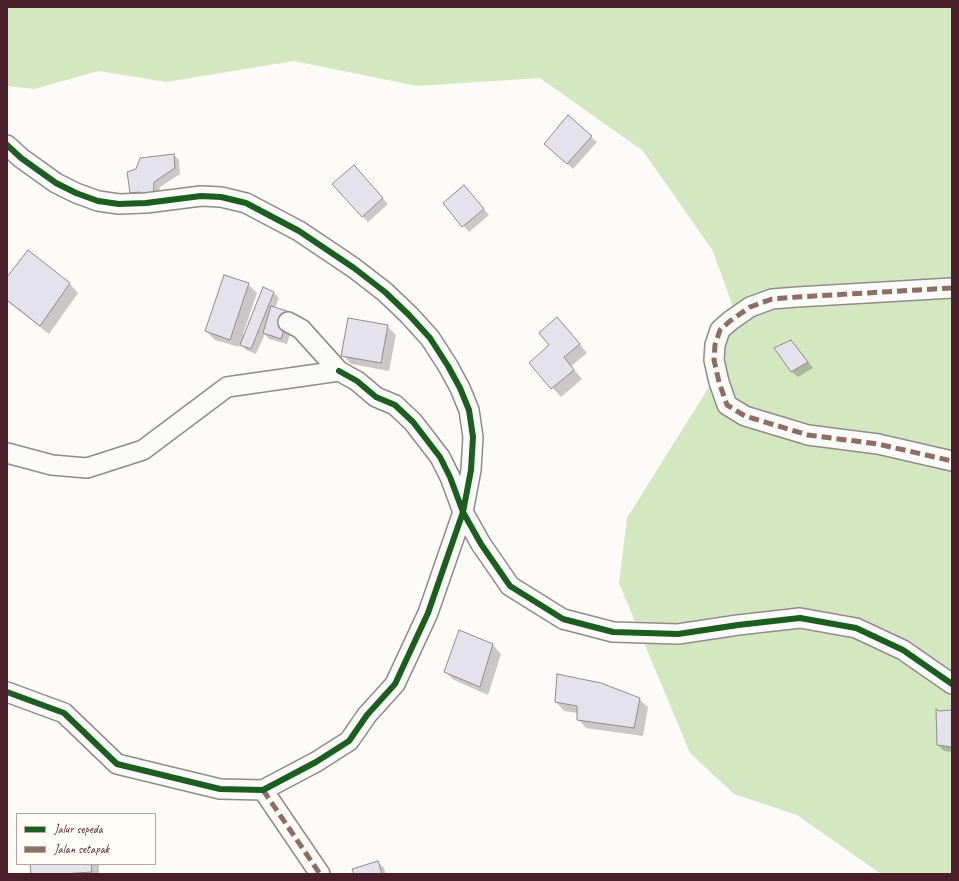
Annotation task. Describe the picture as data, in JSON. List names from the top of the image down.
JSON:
{
  "legend": ["Jalur sepeda", "Jalan setapak"]
}
